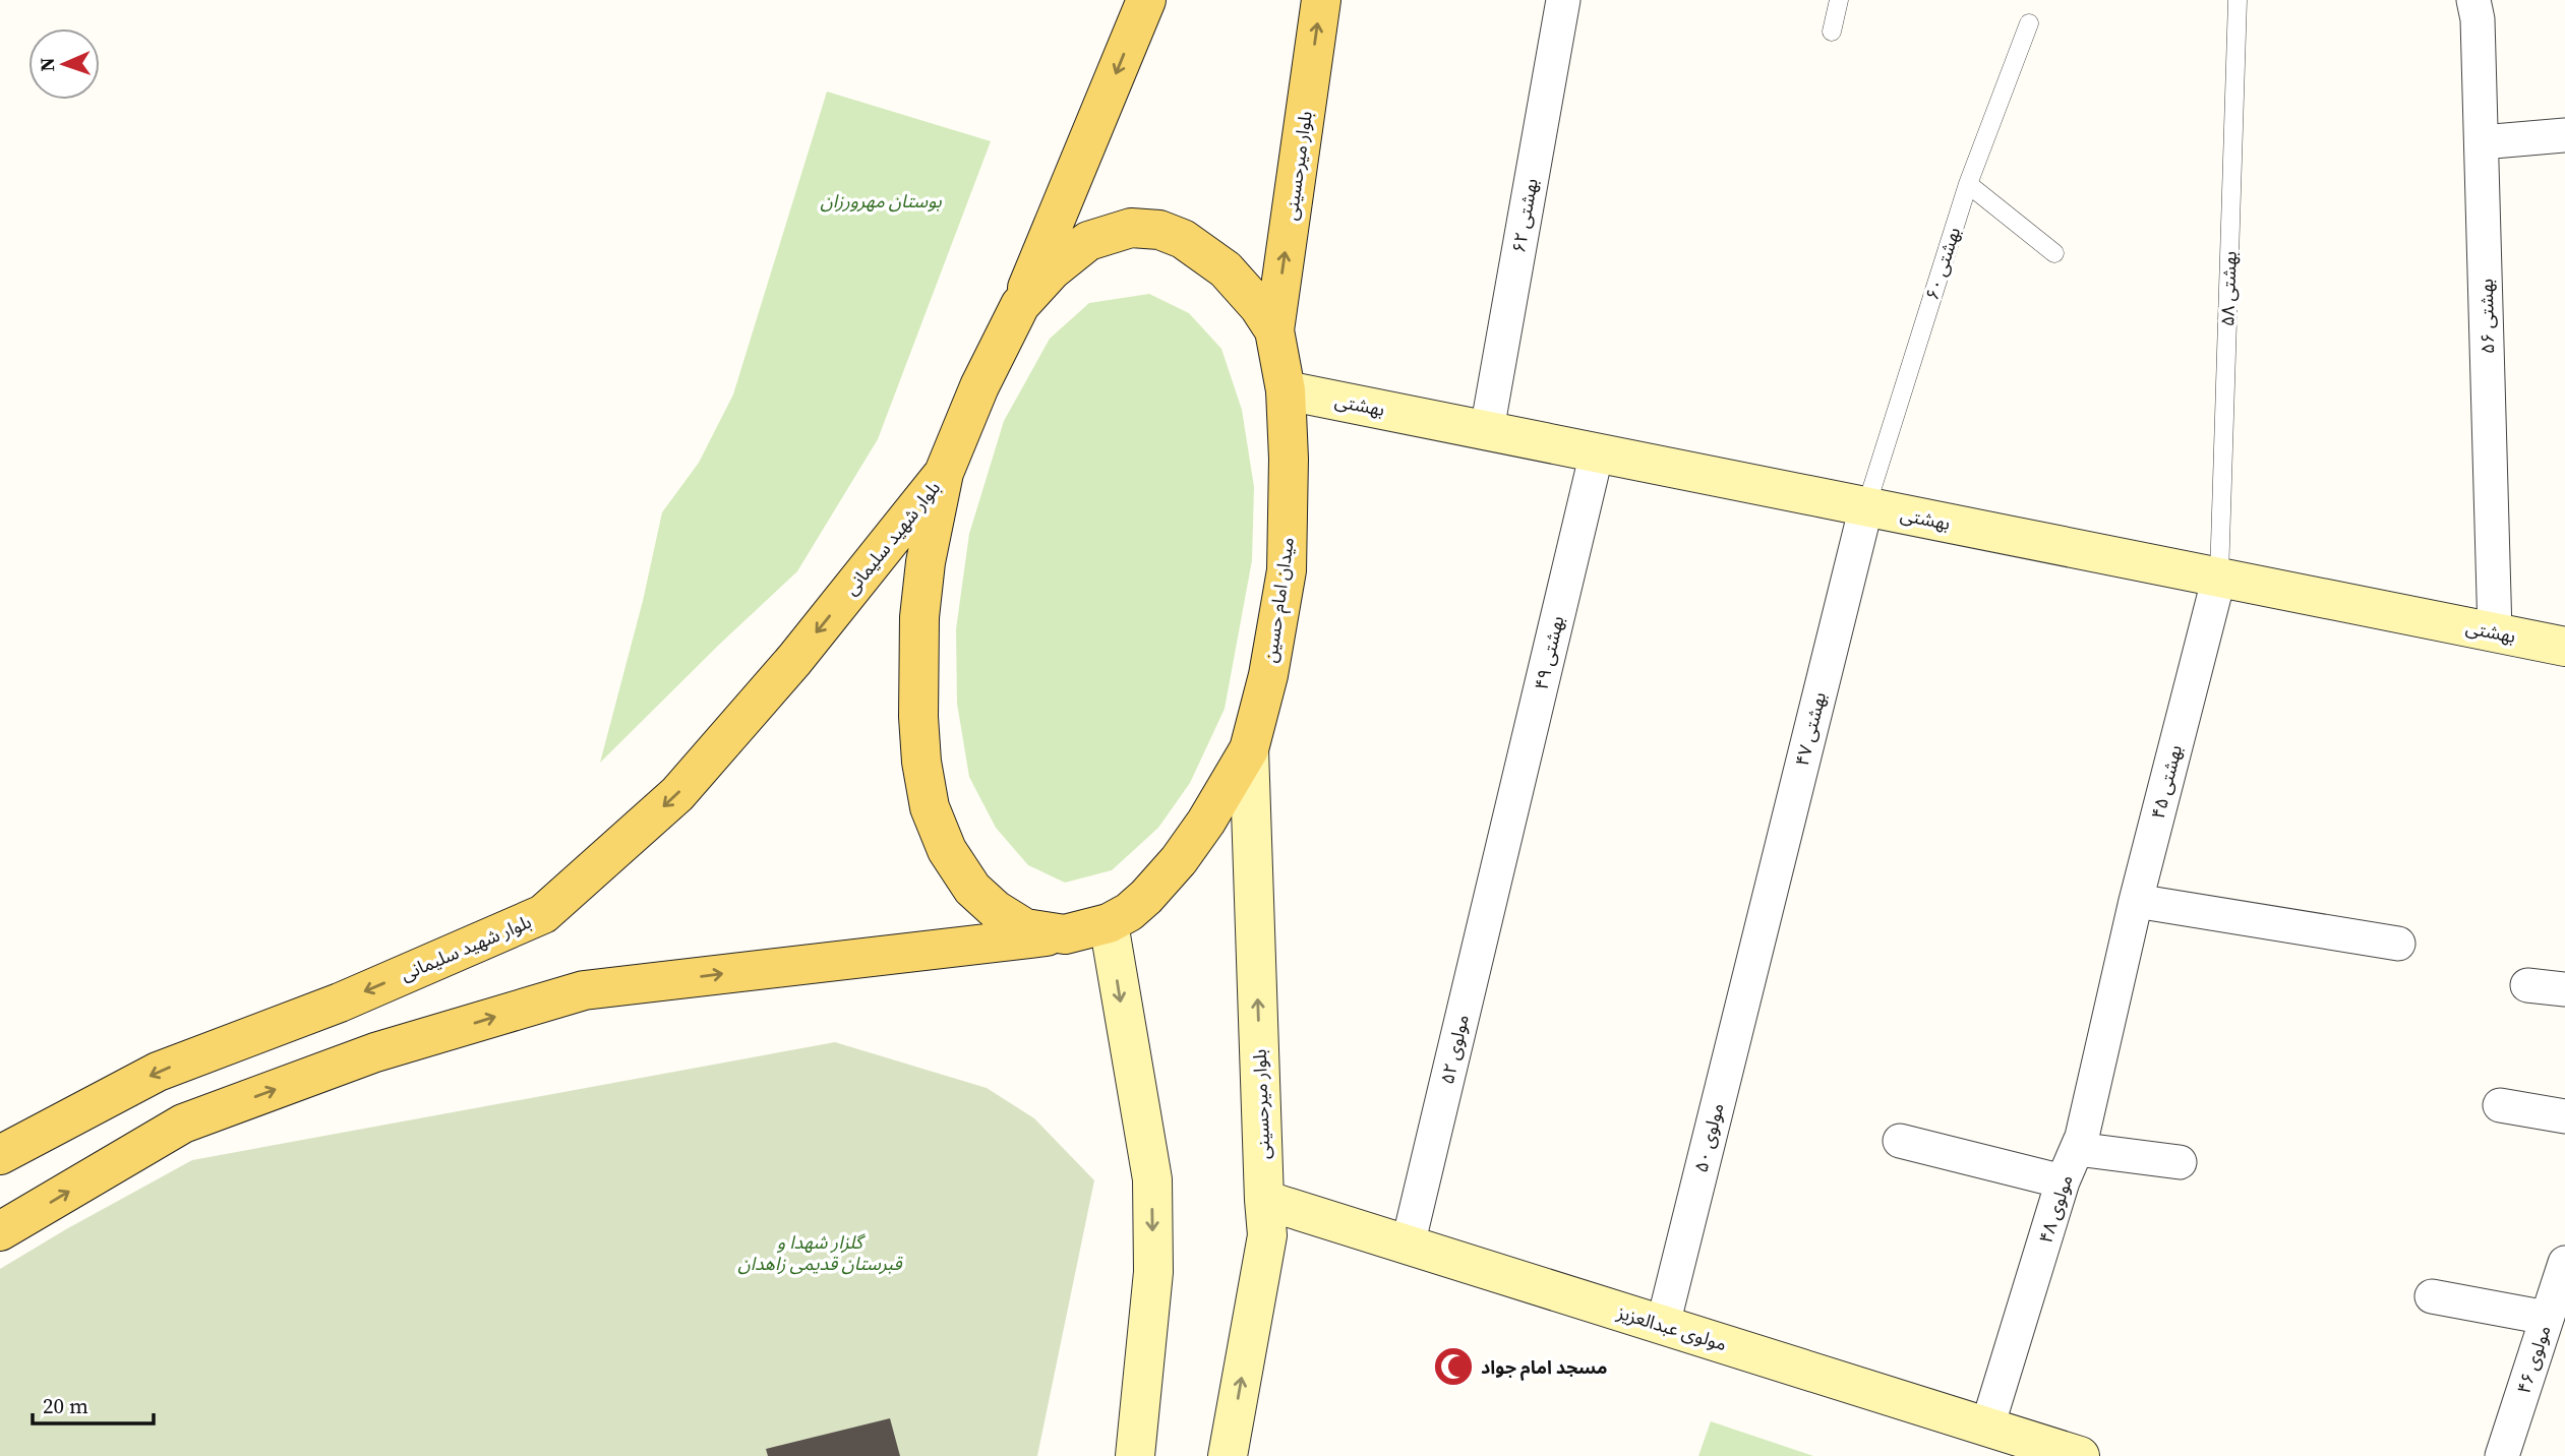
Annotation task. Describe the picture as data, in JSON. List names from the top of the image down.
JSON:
{
  "streets": {
    "main road": [
      "بلوار میرحسینی",
      "بهشتی",
      "بلوار شهید سلیمانی",
      "میدان امام حسین",
      "مولوی عبدالعزیز"
    ],
    "street": [
      "بهشتی ۶۲",
      "بهشتی ۵۶",
      "بهشتی ۴۹",
      "بهشتی ۴۷",
      "بهشتی ۴۵",
      "مولوی ۵۲",
      "مولوی ۵۰",
      "مولوی ۴۸",
      "مولوی ۴۶"
    ],
    "lane": ["بهشتی ۶۰", "بهشتی ۵۸"]
  },
  "crossings": [
    ["بلوار میرحسینی", "میدان امام حسین"],
    ["بلوار میرحسینی", "مولوی عبدالعزیز"],
    ["بهشتی ۶۲", "بهشتی"],
    ["بهشتی ۶۰", "بهشتی"],
    ["بهشتی ۶۰", "بهشتی ۴۷"],
    ["بهشتی ۵۸", "بهشتی"],
    ["بهشتی ۵۸", "بهشتی ۴۵"],
    ["بهشتی ۵۶", "بهشتی"],
    ["بهشتی", "میدان امام حسین"],
    ["بهشتی", "بهشتی ۴۹"],
    ["بهشتی", "بهشتی ۴۷"],
    ["بهشتی", "بهشتی ۴۵"],
    ["بلوار شهید سلیمانی", "میدان امام حسین"],
    ["بهشتی ۴۹", "مولوی ۵۲"],
    ["بهشتی ۴۷", "مولوی ۵۰"],
    ["بهشتی ۴۵", "مولوی ۴۸"],
    ["مولوی ۵۲", "مولوی عبدالعزیز"],
    ["مولوی ۵۰", "مولوی عبدالعزیز"],
    ["مولوی ۴۸", "مولوی عبدالعزیز"]
  ],
  "parks": ["بوستان مهرورزان", "گلزار شهدا و قبرستان قدیمی زاهدان"],
  "places": {
    "mosque": ["مسجد امام جواد"]
  },
  "scale_bar": "20 m",
  "north": "left"
}
